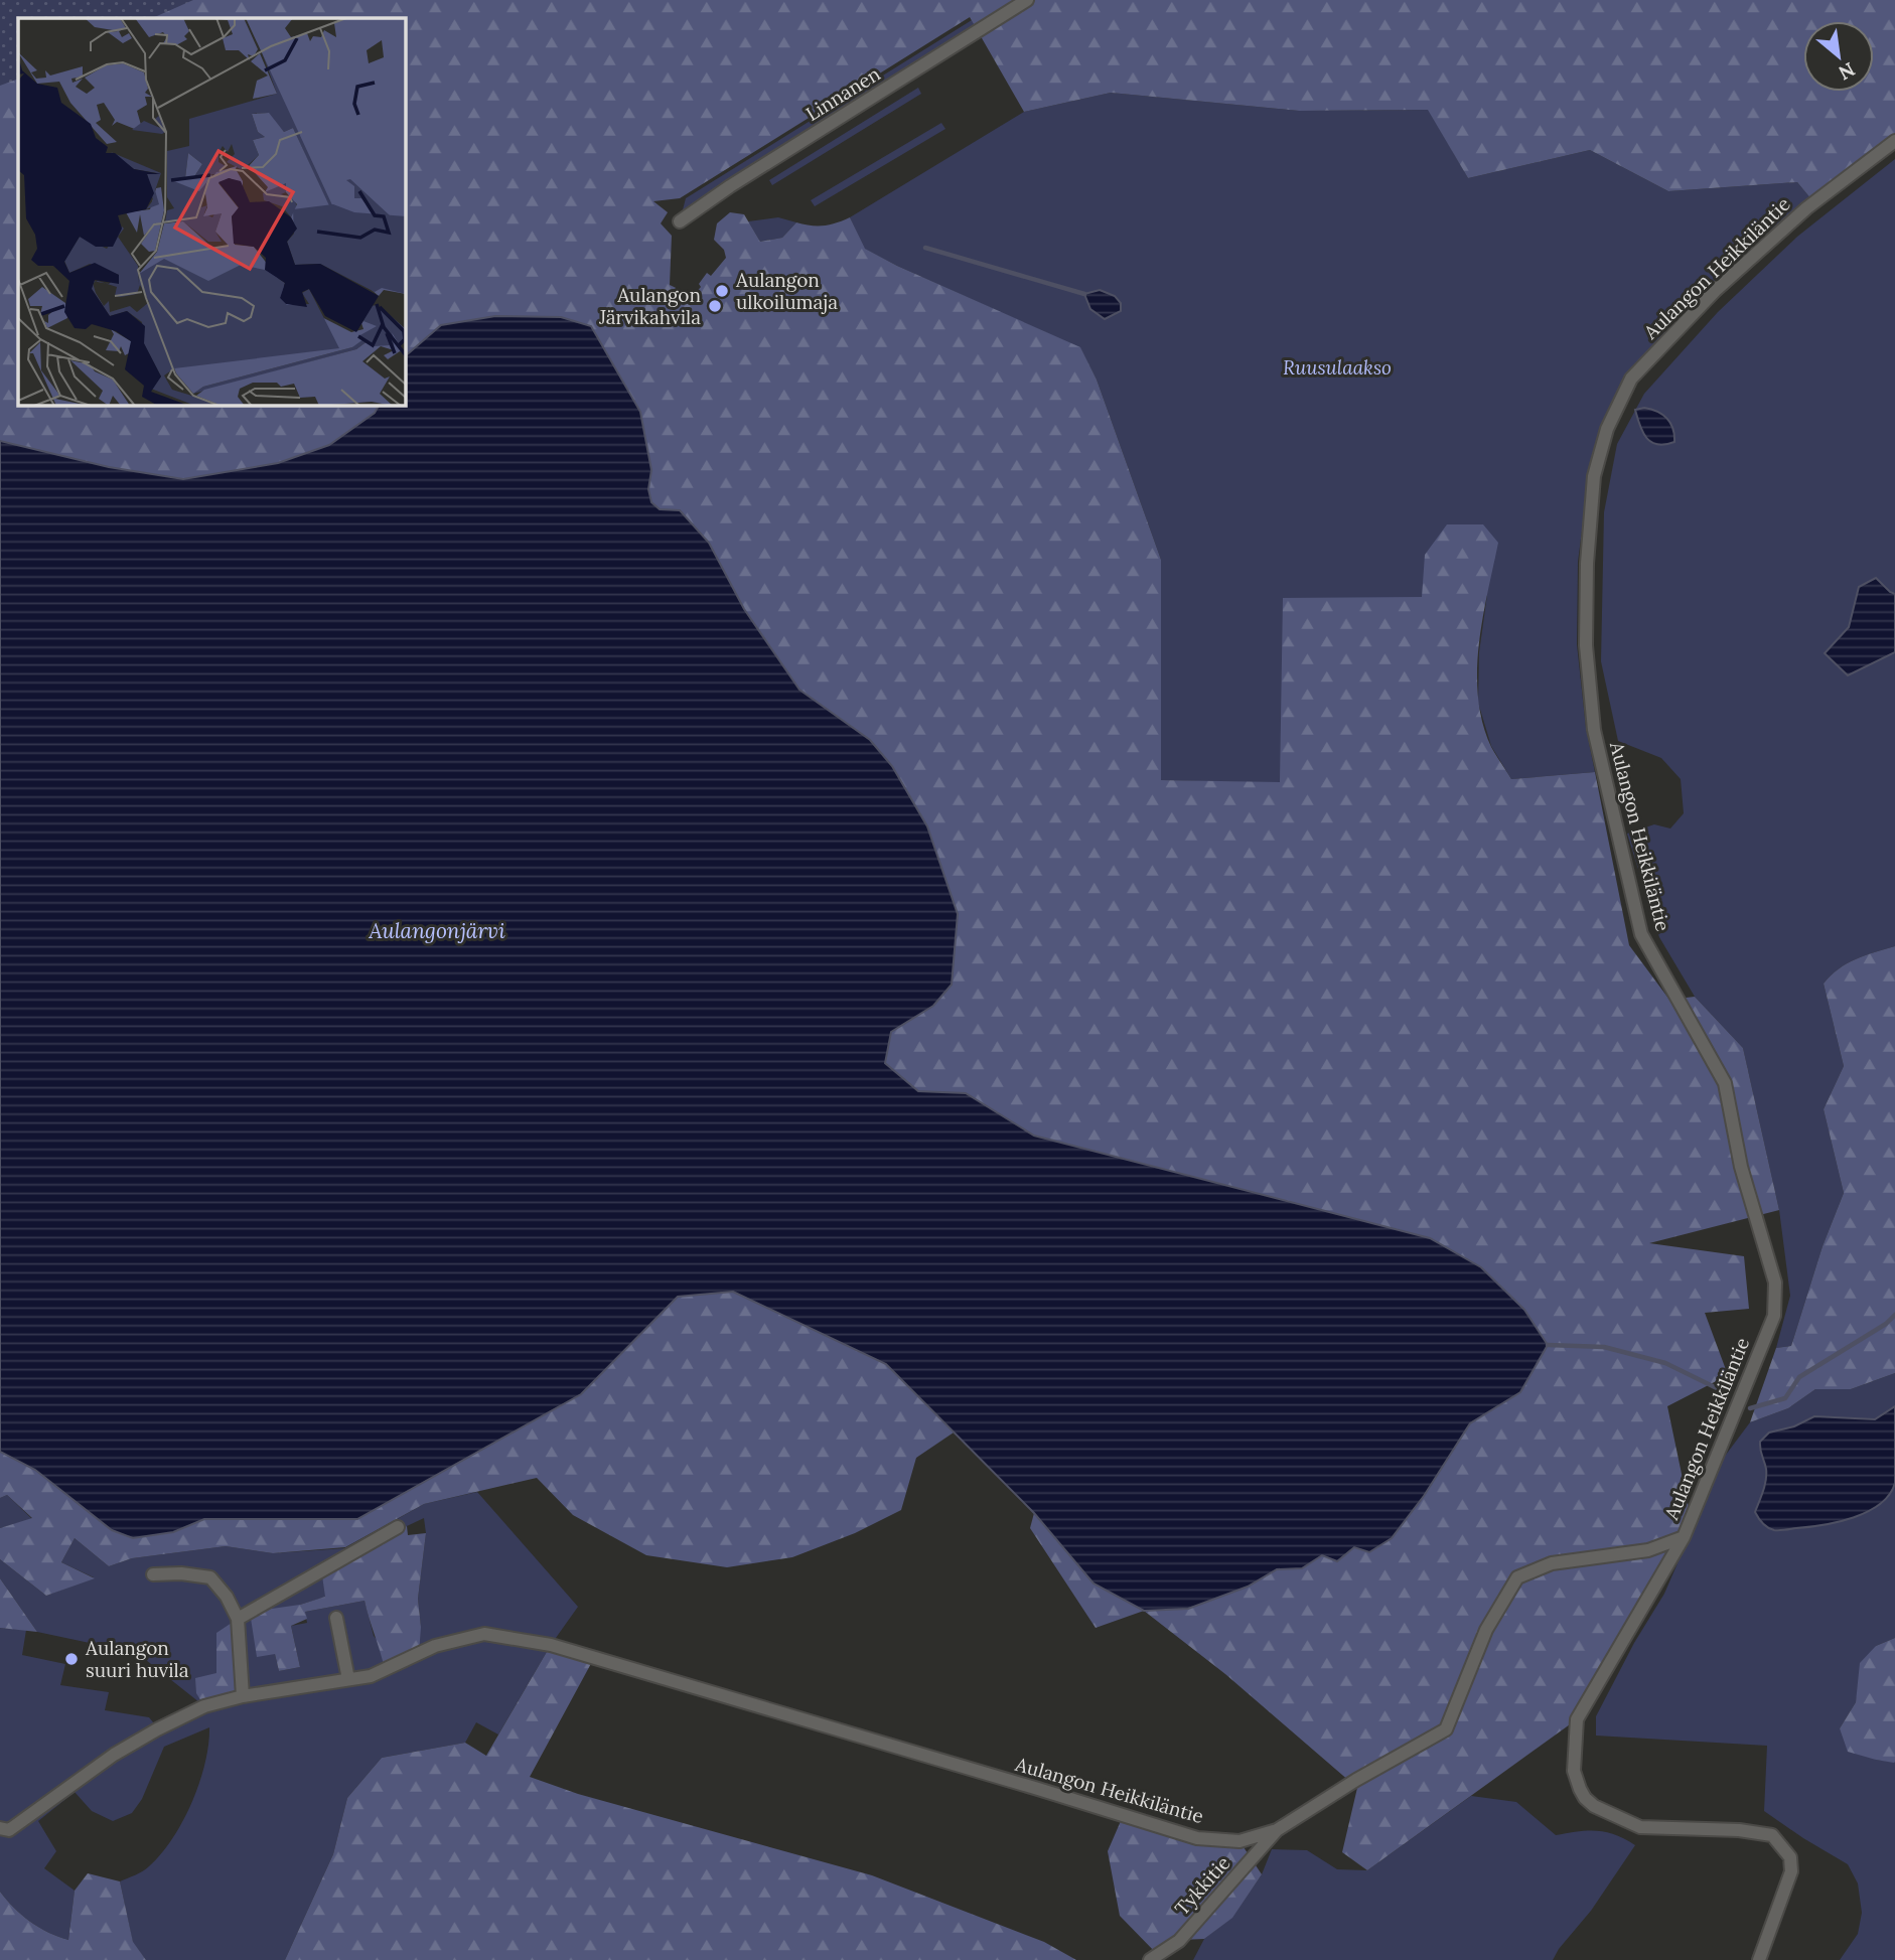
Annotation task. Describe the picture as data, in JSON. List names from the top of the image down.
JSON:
{
  "streets": {
    "street": ["Linnanen", "Aulangon Heikkiläntie", "Tykkitie"]
  },
  "crossings": [
    ["Aulangon Heikkiläntie", "Tykkitie"]
  ],
  "water": ["Aulangonjärvi"],
  "parks": ["Ruusulaakso"],
  "places": ["Aulangon ulkoilumaja", "Aulangon Järvikahvila", "Aulangon suuri huvila"],
  "north": "bottom right"
}
